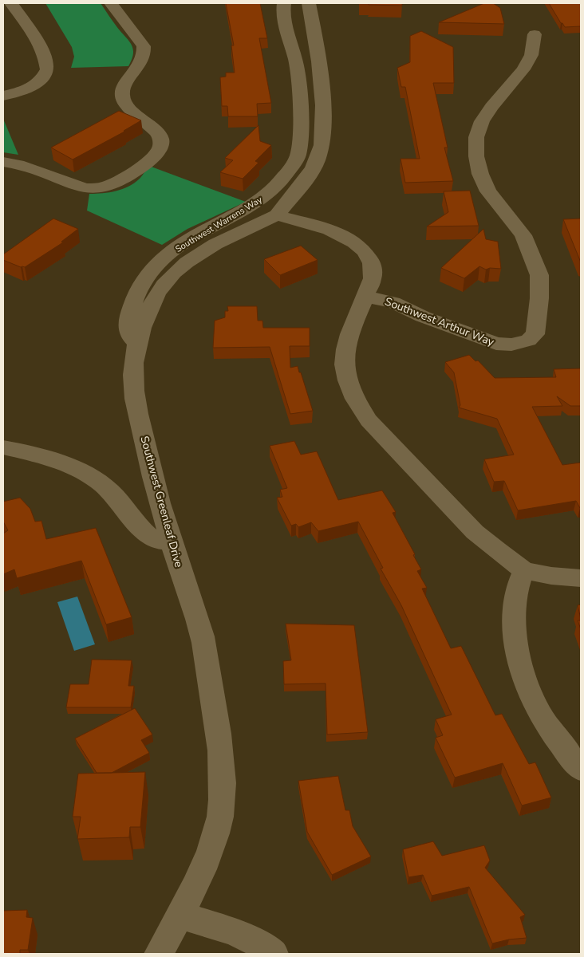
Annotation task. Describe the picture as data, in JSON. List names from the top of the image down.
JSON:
{
  "streets": {
    "street": ["Southwest Warrens Way", "Southwest Arthur Way", "Southwest Greenleaf Drive"]
  },
  "crossings": [
    ["Southwest Warrens Way", "Southwest Greenleaf Drive"]
  ]
}
